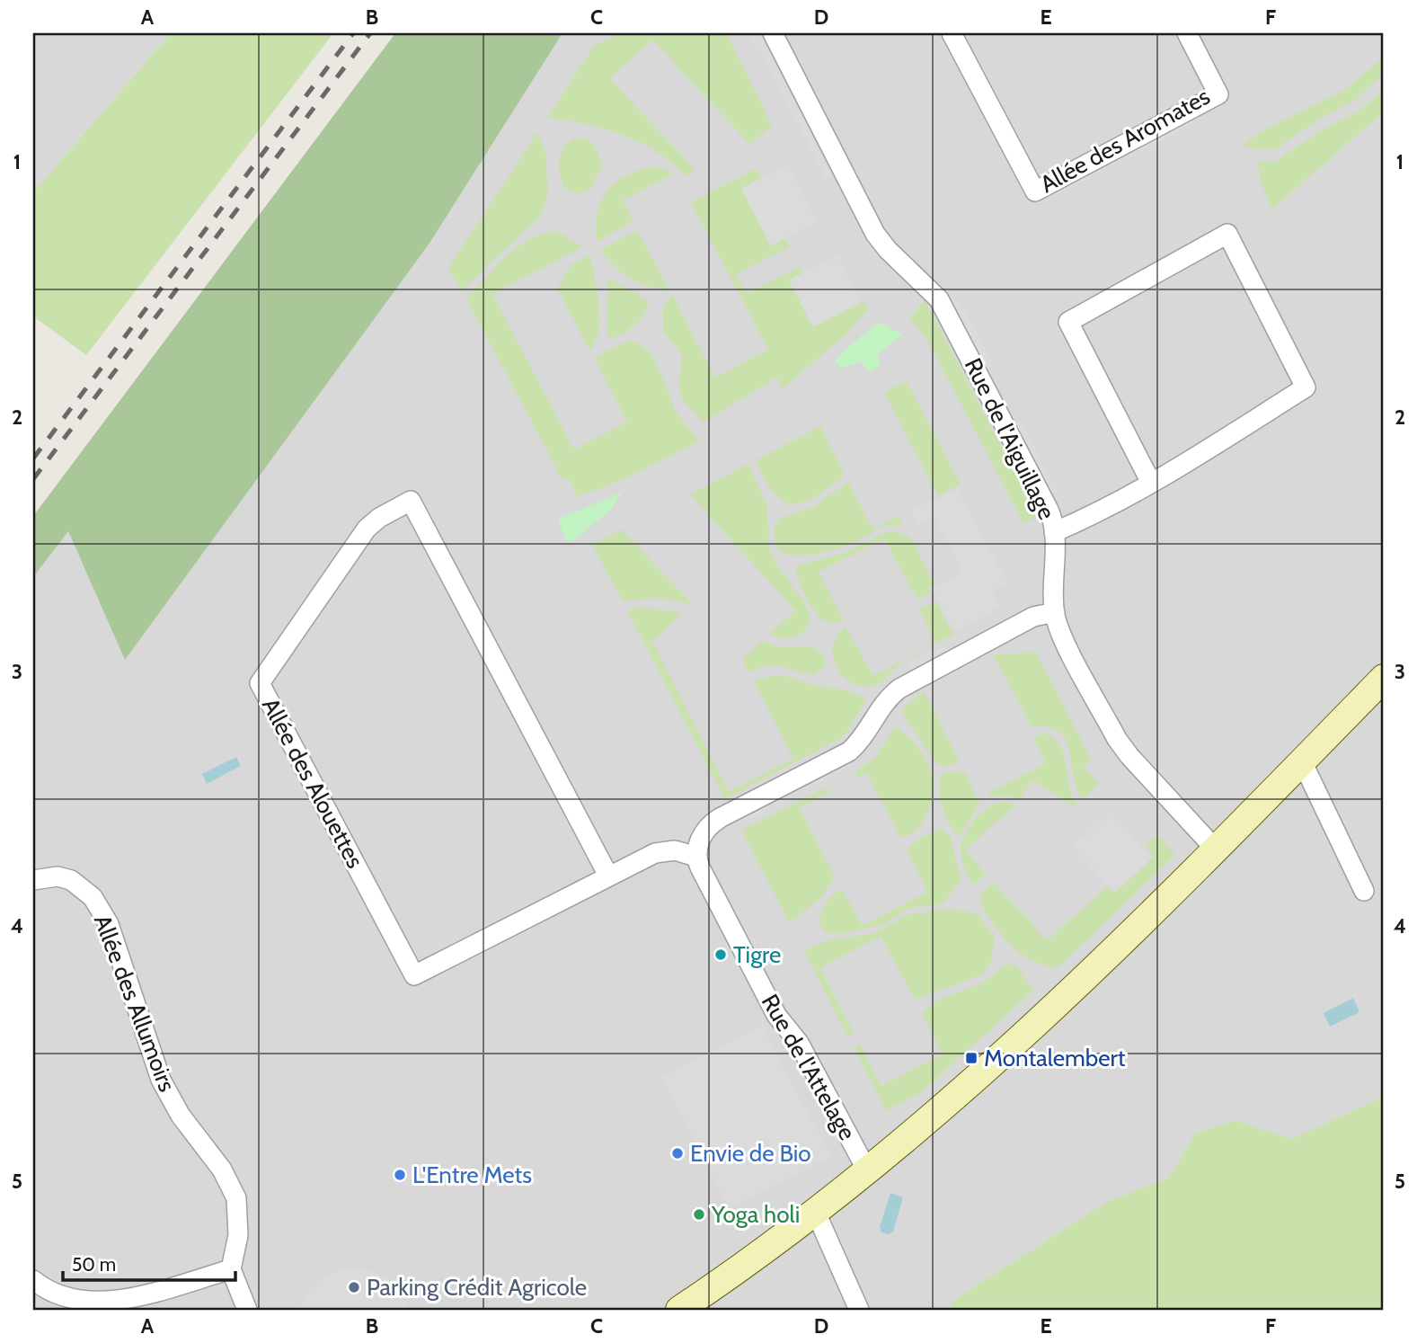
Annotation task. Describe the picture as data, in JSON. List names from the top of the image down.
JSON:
{
  "streets": {
    "street": [
      "Allée des Aromates",
      "Rue de l'Aiguillage",
      "Allée des Alouettes",
      "Allée des Allumoirs",
      "Rue de l'Attelage"
    ]
  },
  "crossings": [
    ["Allée des Alouettes", "Rue de l'Attelage"]
  ],
  "places": {
    "other": [
      "Tigre",
      "Envie de Bio",
      "L'Entre Mets",
      "Yoga holi",
      "Parking Crédit Agricole"
    ],
    "transit": ["Montalembert"]
  },
  "scale_bar": "50 m",
  "grid": {
    "columns": [
      "A",
      "B",
      "C",
      "D",
      "E",
      "F"
    ],
    "rows": [
      "1",
      "2",
      "3",
      "4",
      "5"
    ]
  }
}
